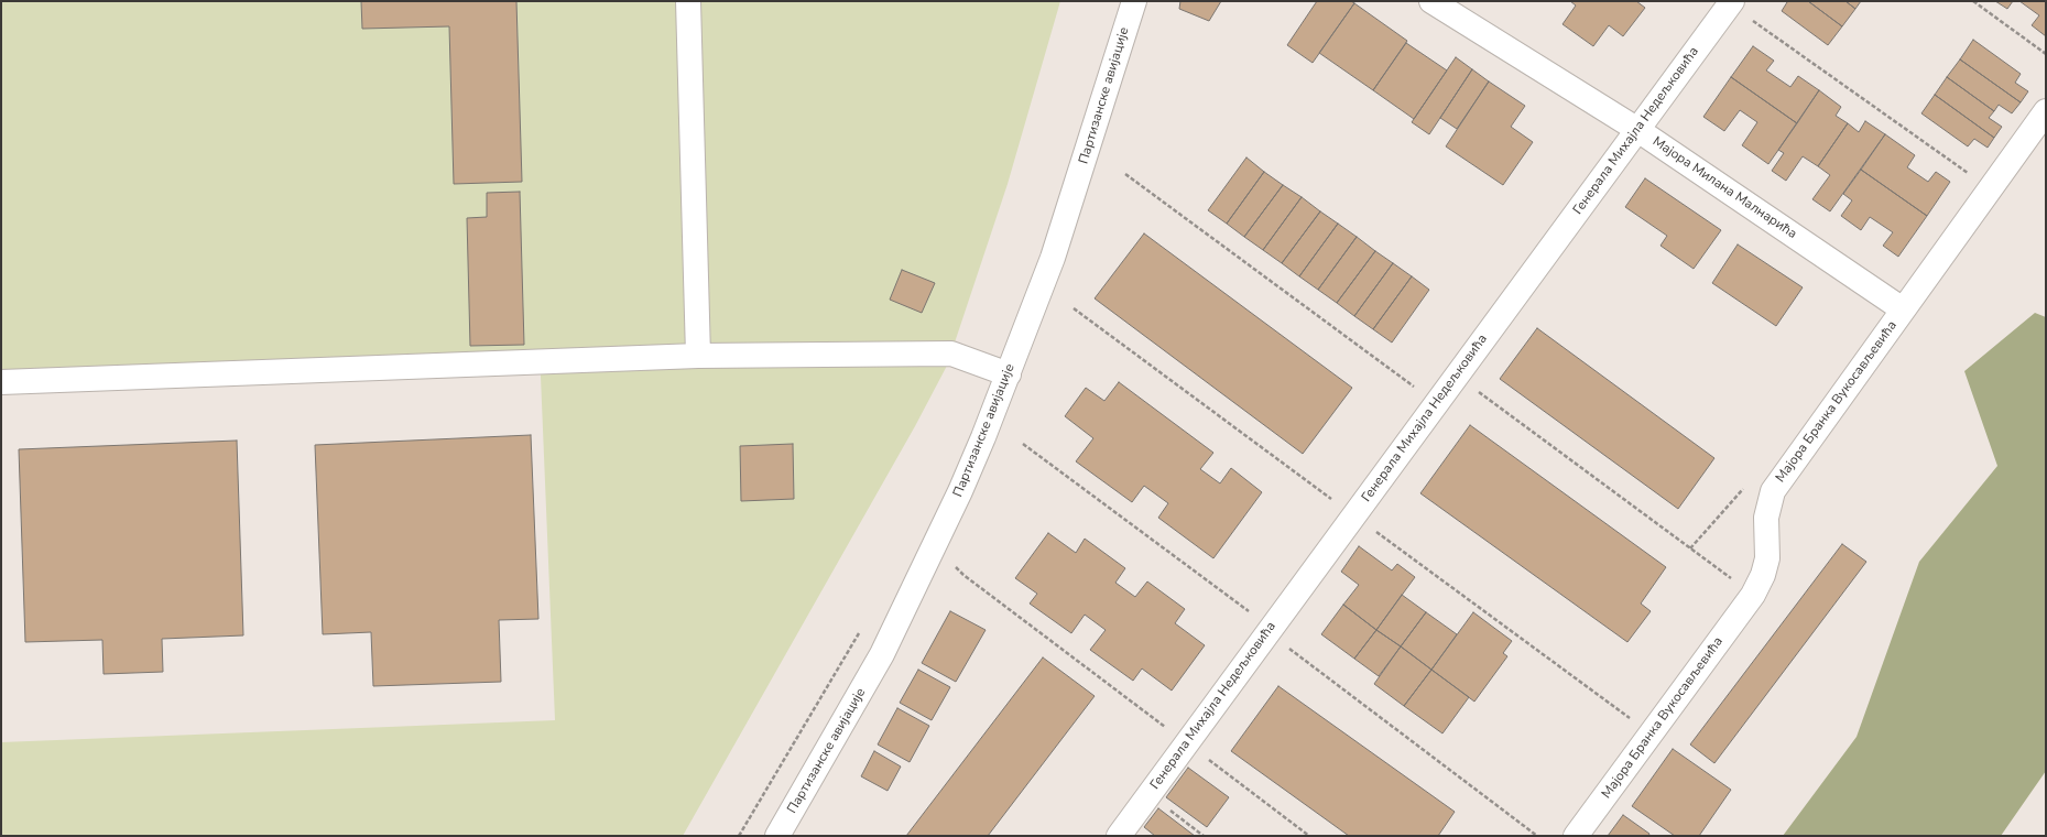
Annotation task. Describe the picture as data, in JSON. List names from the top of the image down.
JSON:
{
  "streets": {
    "street": [
      "Партизанске авијације",
      "Генерала Михајла Недељковића",
      "Мајора Милана Малнарића",
      "Мајора Бранка Вукосављевића"
    ]
  },
  "crossings": [
    ["Генерала Михајла Недељковића", "Мајора Милана Малнарића"],
    ["Мајора Милана Малнарића", "Мајора Бранка Вукосављевића"]
  ]
}
